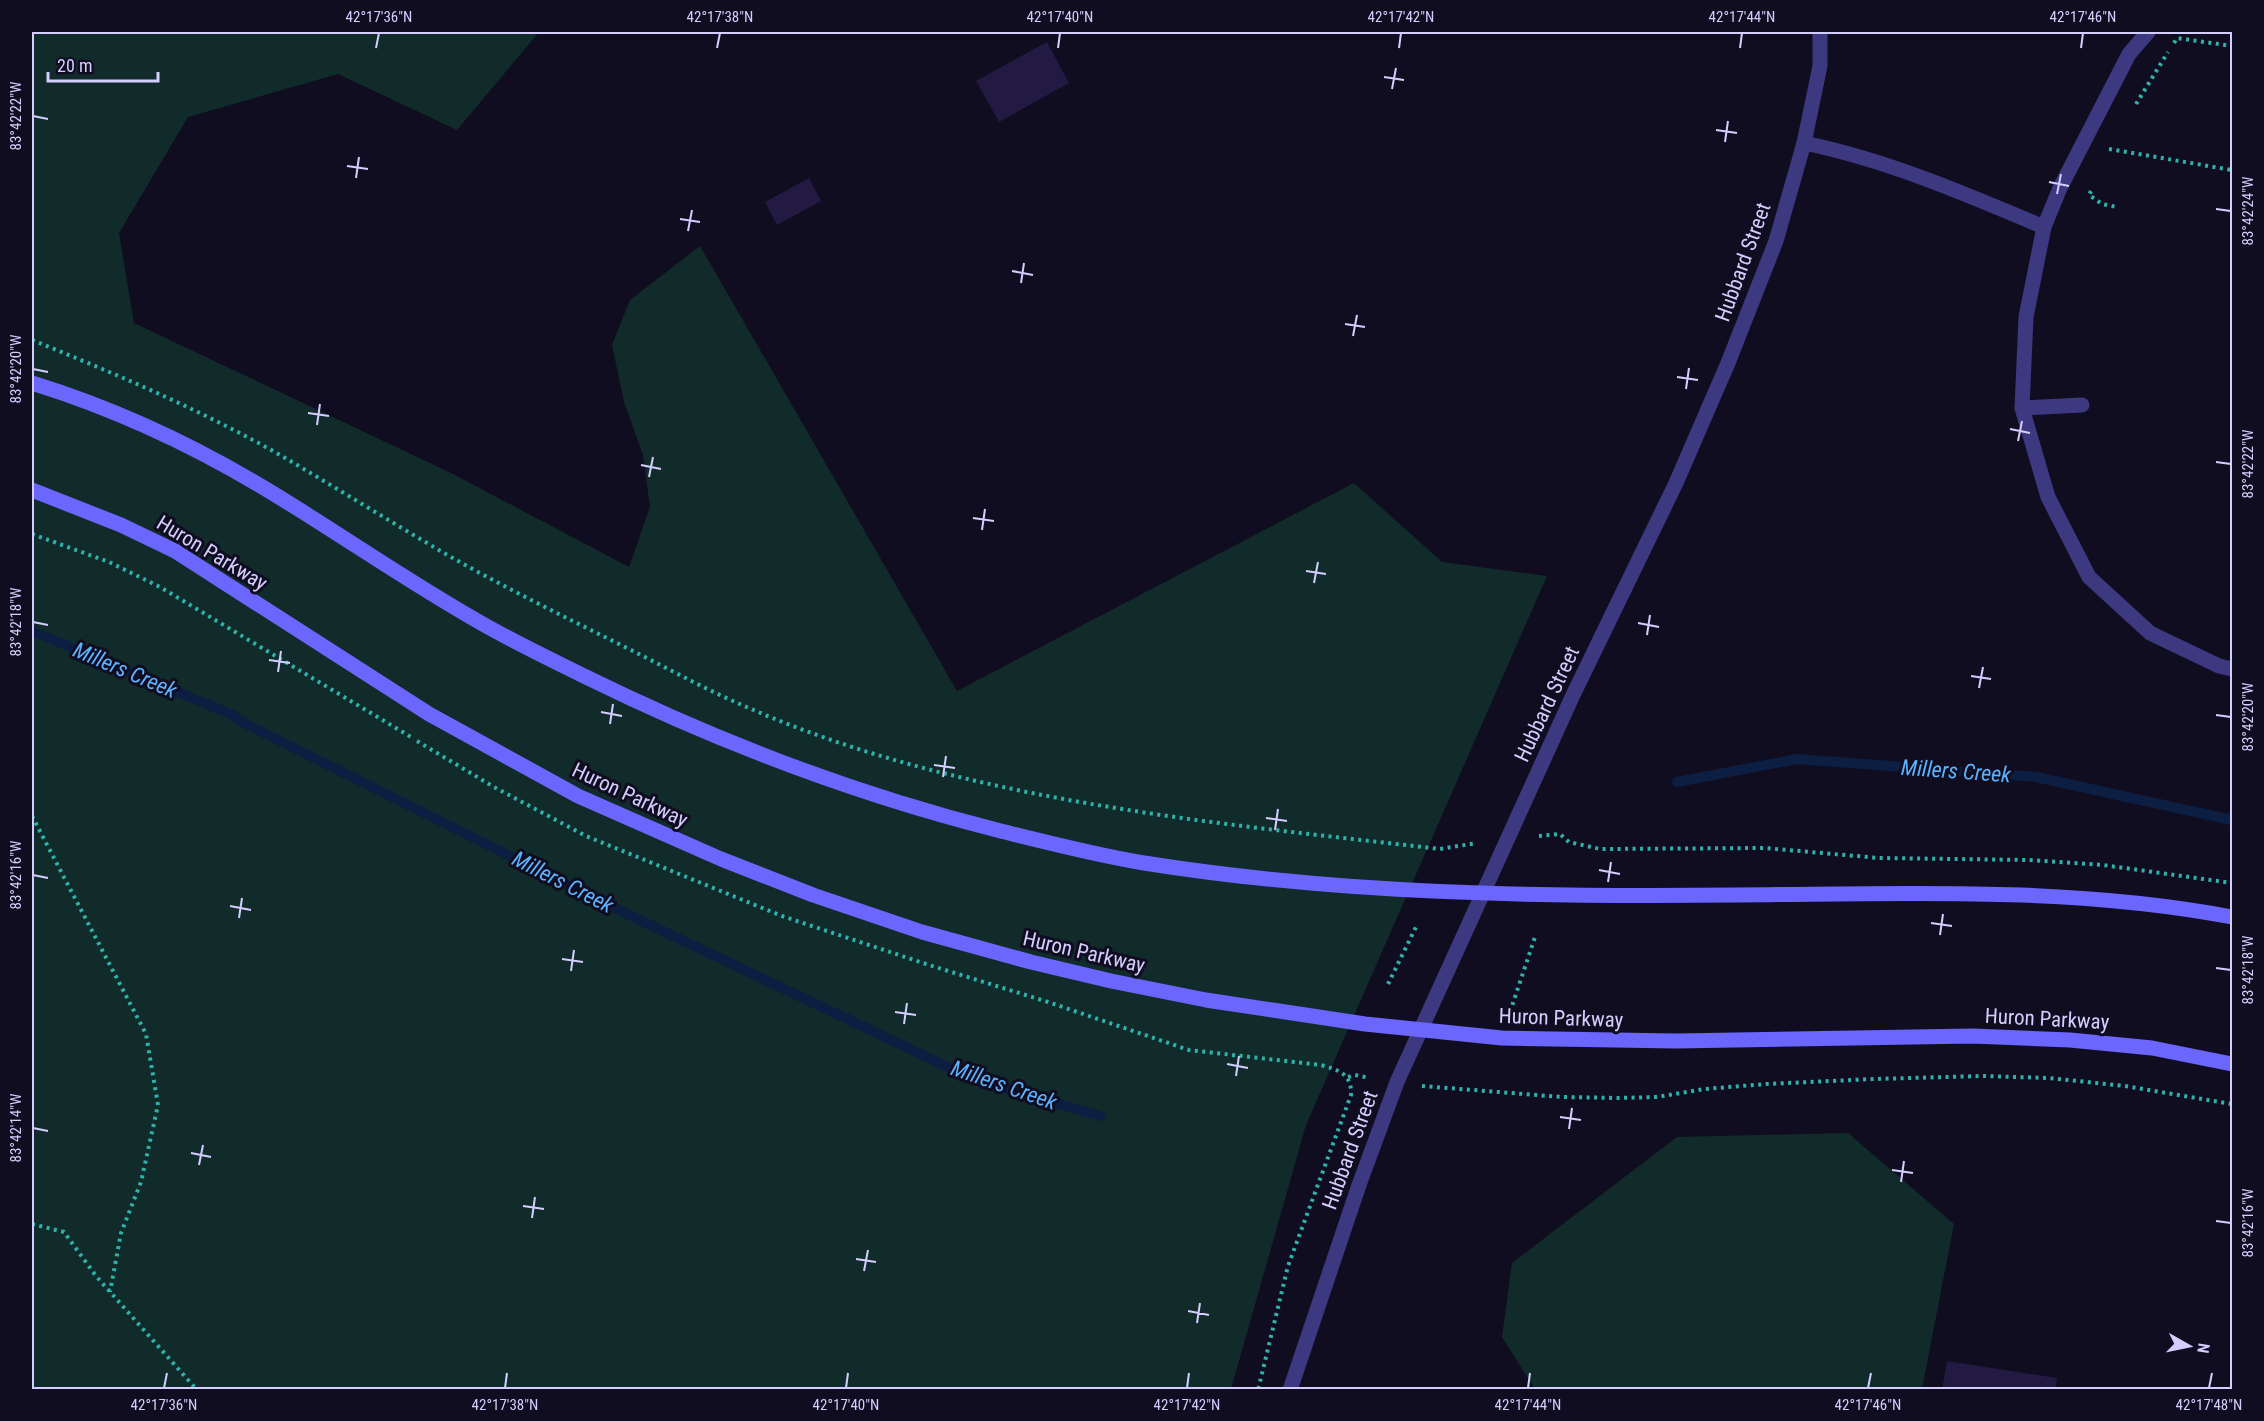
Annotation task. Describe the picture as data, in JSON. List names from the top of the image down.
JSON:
{
  "streets": {
    "main road": ["Huron Parkway"],
    "street": ["Hubbard Street"]
  },
  "crossings": [
    ["Hubbard Street", "Huron Parkway"]
  ],
  "water": ["Millers Creek"],
  "scale_bar": "20 m",
  "north": "right",
  "coordinates": [
    "42°17'36\"N",
    "42°17'38\"N",
    "42°17'40\"N",
    "42°17'42\"N",
    "42°17'44\"N",
    "42°17'46\"N",
    "83°42'22\"W",
    "83°42'24\"W",
    "83°42'20\"W",
    "83°42'18\"W",
    "83°42'16\"W",
    "83°42'14\"W",
    "42°17'48\"N"
  ]
}
